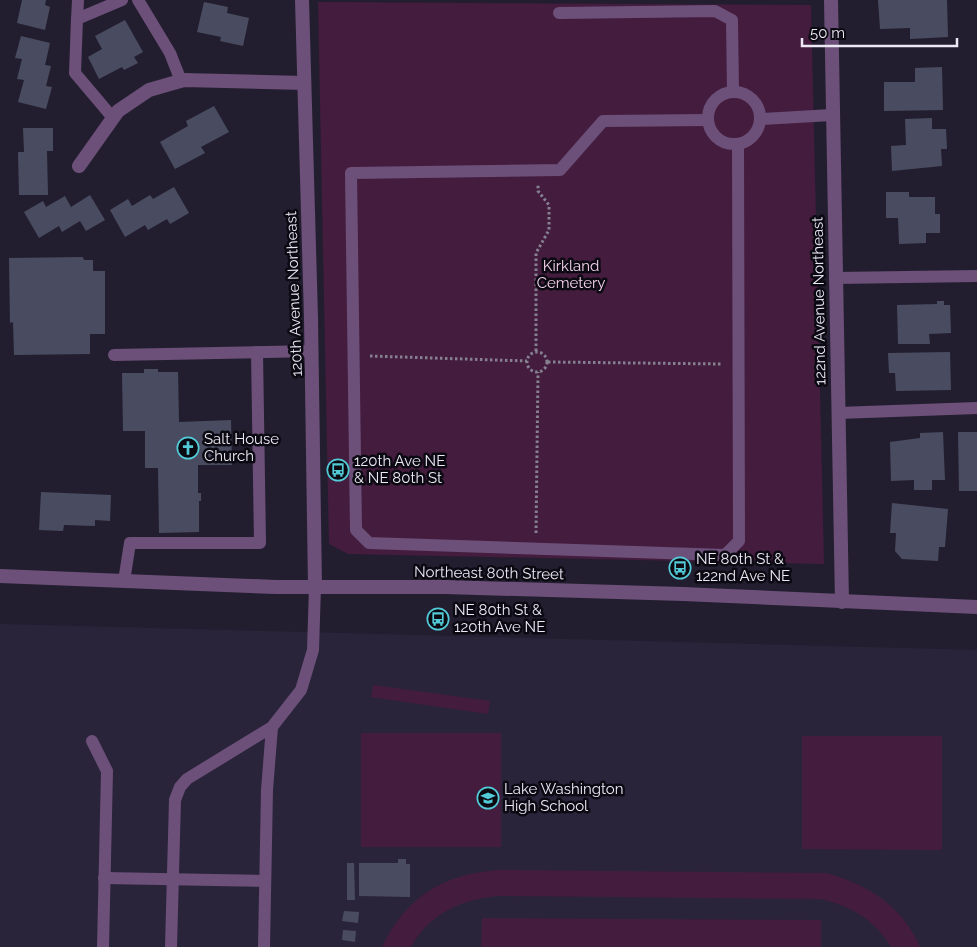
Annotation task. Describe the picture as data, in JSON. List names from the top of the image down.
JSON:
{
  "streets": {
    "street": ["120th Avenue Northeast", "122nd Avenue Northeast", "Northeast 80th Street"]
  },
  "crossings": [
    ["120th Avenue Northeast", "Northeast 80th Street"],
    ["122nd Avenue Northeast", "Northeast 80th Street"]
  ],
  "parks": ["Kirkland Cemetery"],
  "places": {
    "church": ["Salt House Church"],
    "bus stop": ["120th Ave NE & NE 80th St", "NE 80th St & 122nd Ave NE", "NE 80th St & 120th Ave NE"],
    "school or university": ["Lake Washington High School"]
  },
  "scale_bar": "50 m"
}
